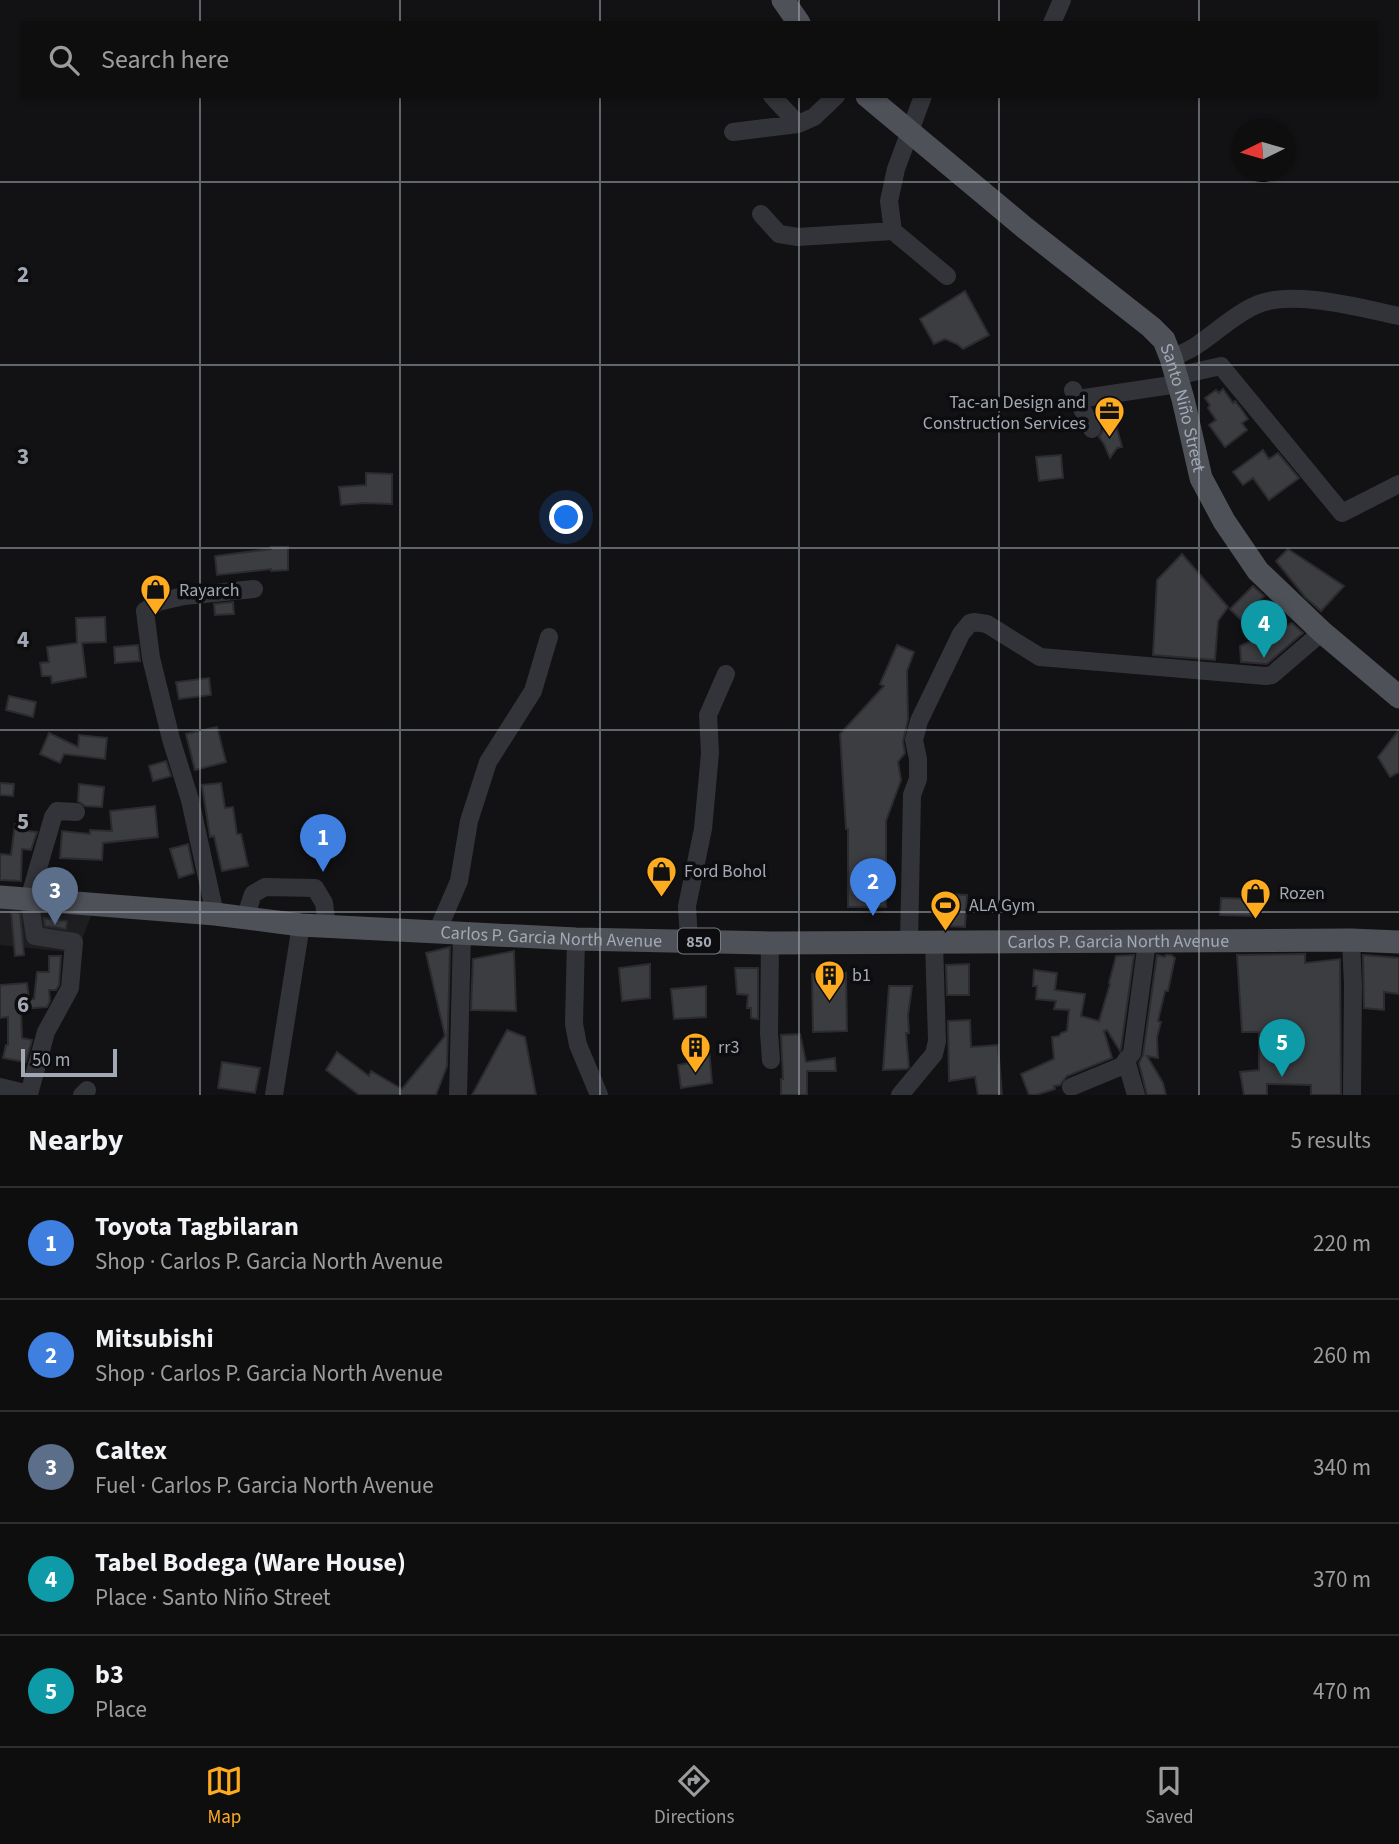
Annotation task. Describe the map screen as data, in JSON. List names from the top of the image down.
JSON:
{
  "streets": {
    "main road": ["Santo Niño Street", "Carlos P. Garcia North Avenue", "850"]
  },
  "places": {
    "office": ["Tac-an Design and Construction Services"],
    "shop": ["Rayarch", "Ford Bohol", "Rozen"],
    "sports": ["ALA Gym"],
    "building": ["b1", "rr3"]
  },
  "scale_bar": "50 m",
  "north": "left",
  "page": {
    "search": "Search here",
    "pins": [
      "4",
      "1",
      "2",
      "3",
      "5"
    ],
    "scale": "50 m",
    "heading": ["Nearby", "5 results"],
    "list": [
      {
        "mark": "1",
        "name": "Toyota Tagbilaran",
        "note": "Shop · Carlos P. Garcia North Avenue",
        "value": "220 m"
      },
      {
        "mark": "2",
        "name": "Mitsubishi",
        "note": "Shop · Carlos P. Garcia North Avenue",
        "value": "260 m"
      },
      {
        "mark": "3",
        "name": "Caltex",
        "note": "Fuel · Carlos P. Garcia North Avenue",
        "value": "340 m"
      },
      {
        "mark": "4",
        "name": "Tabel Bodega (Ware House)",
        "note": "Place · Santo Niño Street",
        "value": "370 m"
      },
      {
        "mark": "5",
        "name": "b3",
        "note": "Place",
        "value": "470 m"
      }
    ],
    "nav": ["Map", "Directions", "Saved"]
  },
  "grid": {
    "rows": [
      "2",
      "3",
      "4",
      "5",
      "6"
    ]
  }
}
